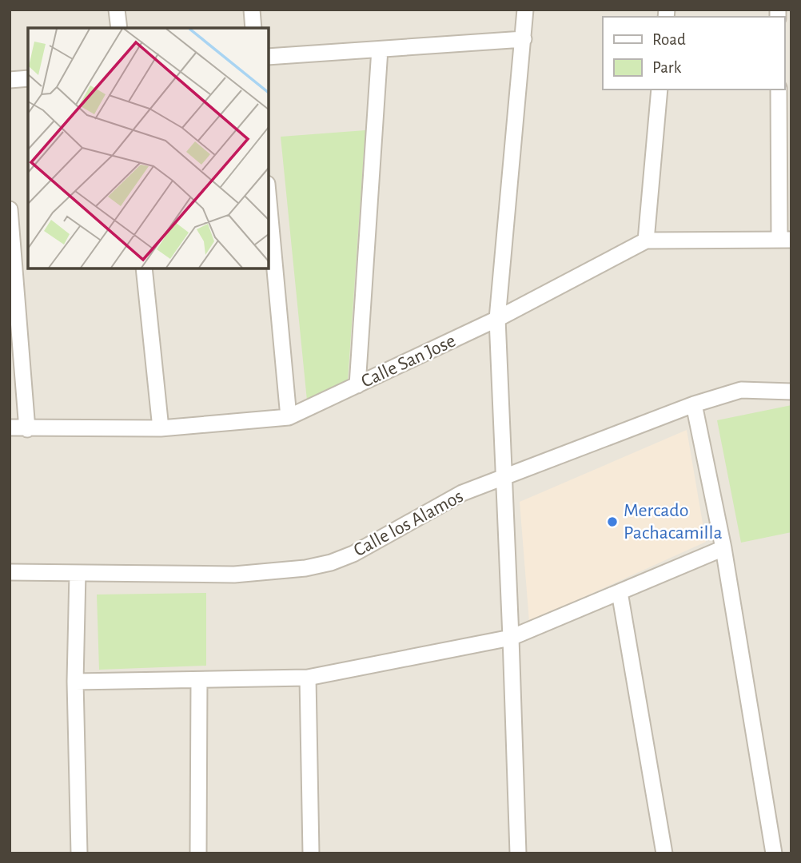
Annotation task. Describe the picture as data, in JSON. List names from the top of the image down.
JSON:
{
  "streets": {
    "street": ["Calle San Jose", "Calle los Alamos"]
  },
  "places": ["Mercado Pachacamilla"],
  "legend": ["Road", "Park"]
}
